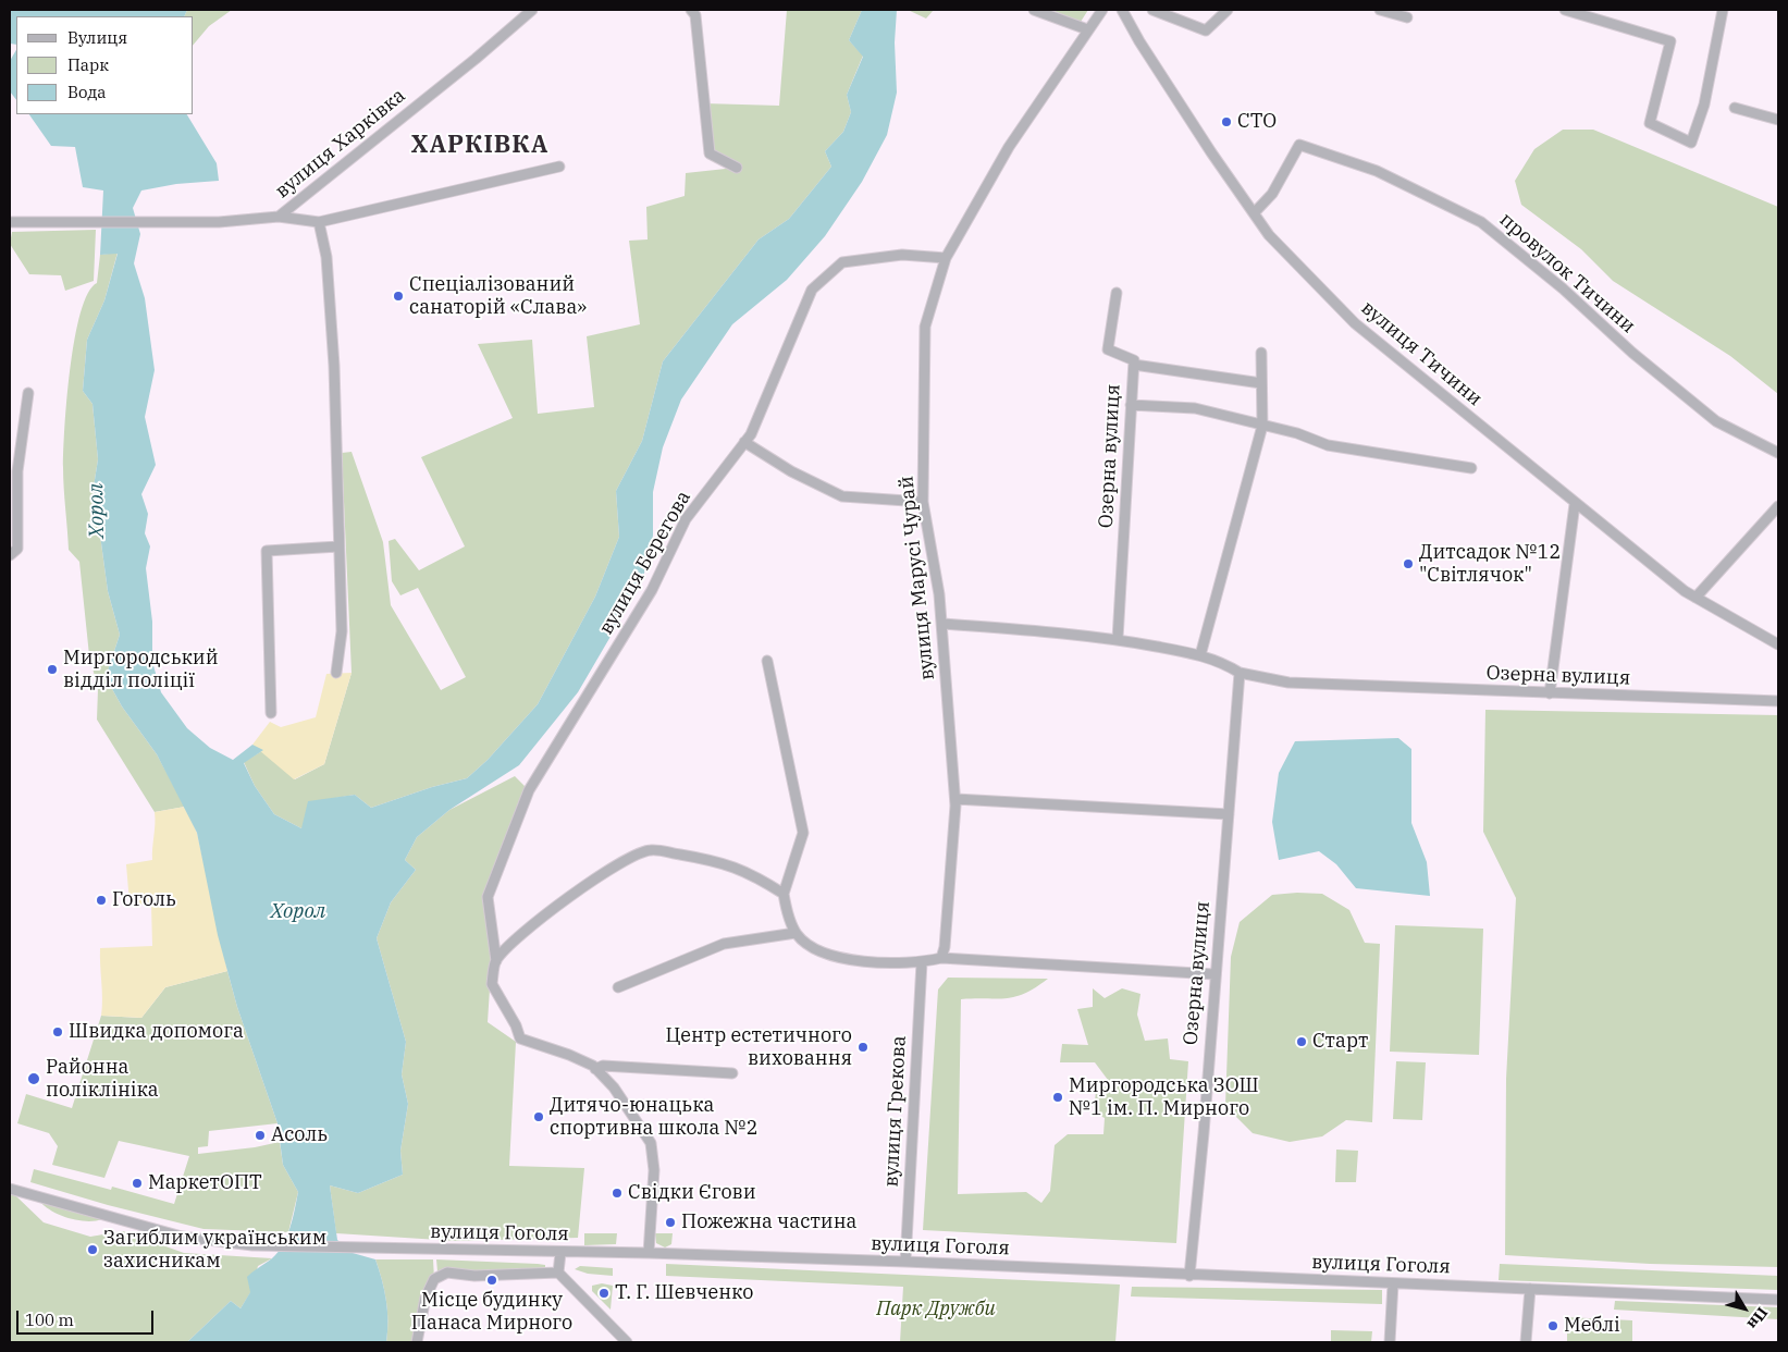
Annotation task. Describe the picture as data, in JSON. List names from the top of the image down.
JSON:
{
  "streets": {
    "street": [
      "вулиця Харківка",
      "провулок Тичини",
      "вулиця Тичини",
      "Озерна вулиця",
      "вулиця Берегова",
      "вулиця Марусі Чурай",
      "вулиця Грекова",
      "вулиця Гоголя"
    ]
  },
  "crossings": [
    ["провулок Тичини", "вулиця Тичини"],
    ["Озерна вулиця", "вулиця Марусі Чурай"],
    ["Озерна вулиця", "вулиця Гоголя"],
    ["вулиця Берегова", "вулиця Марусі Чурай"],
    ["вулиця Берегова", "вулиця Гоголя"],
    ["вулиця Грекова", "вулиця Гоголя"]
  ],
  "districts": ["ХАРКІВКА"],
  "water": ["Хорол"],
  "parks": ["Парк Дружби"],
  "places": [
    "СТО",
    "Спеціалізований санаторій «Слава»",
    "Дитсадок №12 \"Світлячок\"",
    "Миргородський відділ поліції",
    "Гоголь",
    "Швидка допомога",
    "Старт",
    "Центр естетичного виховання",
    "Районна поліклініка",
    "Миргородська ЗОШ №1 ім. П. Мирного",
    "Дитячо-юнацька спортивна школа №2",
    "Асоль",
    "МаркетОПТ",
    "Свідки Єгови",
    "Пожежна частина",
    "Загиблим українським захисникам",
    "Місце будинку Панаса Мирного",
    "Т. Г. Шевченко",
    "Меблі"
  ],
  "legend": ["Вулиця", "Парк", "Вода"],
  "scale_bar": "100 m",
  "north": "bottom right"
}
